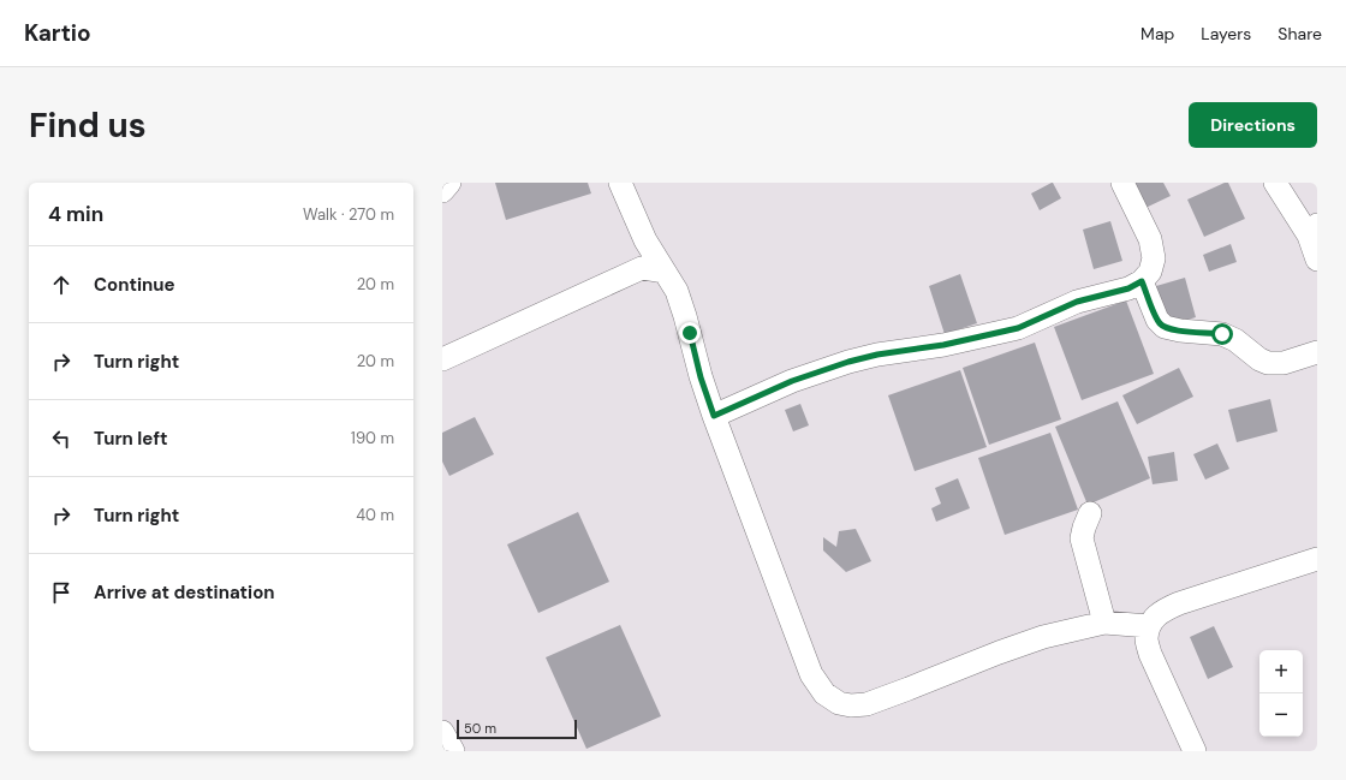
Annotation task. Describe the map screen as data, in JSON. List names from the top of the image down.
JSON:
{
  "scale_bar": "50 m",
  "page": {
    "header": "Kartio",
    "nav": ["Map", "Layers", "Share"],
    "buttons": "Directions",
    "title": "Find us",
    "heading": ["4 min", "Walk · 270 m"],
    "list": [
      ["Continue", "20 m"],
      ["Turn right", "20 m"],
      ["Turn left", "190 m"],
      ["Turn right", "40 m"],
      "Arrive at destination"
    ],
    "map_buttons": ["+", "−"],
    "scale": "50 m"
  }
}
